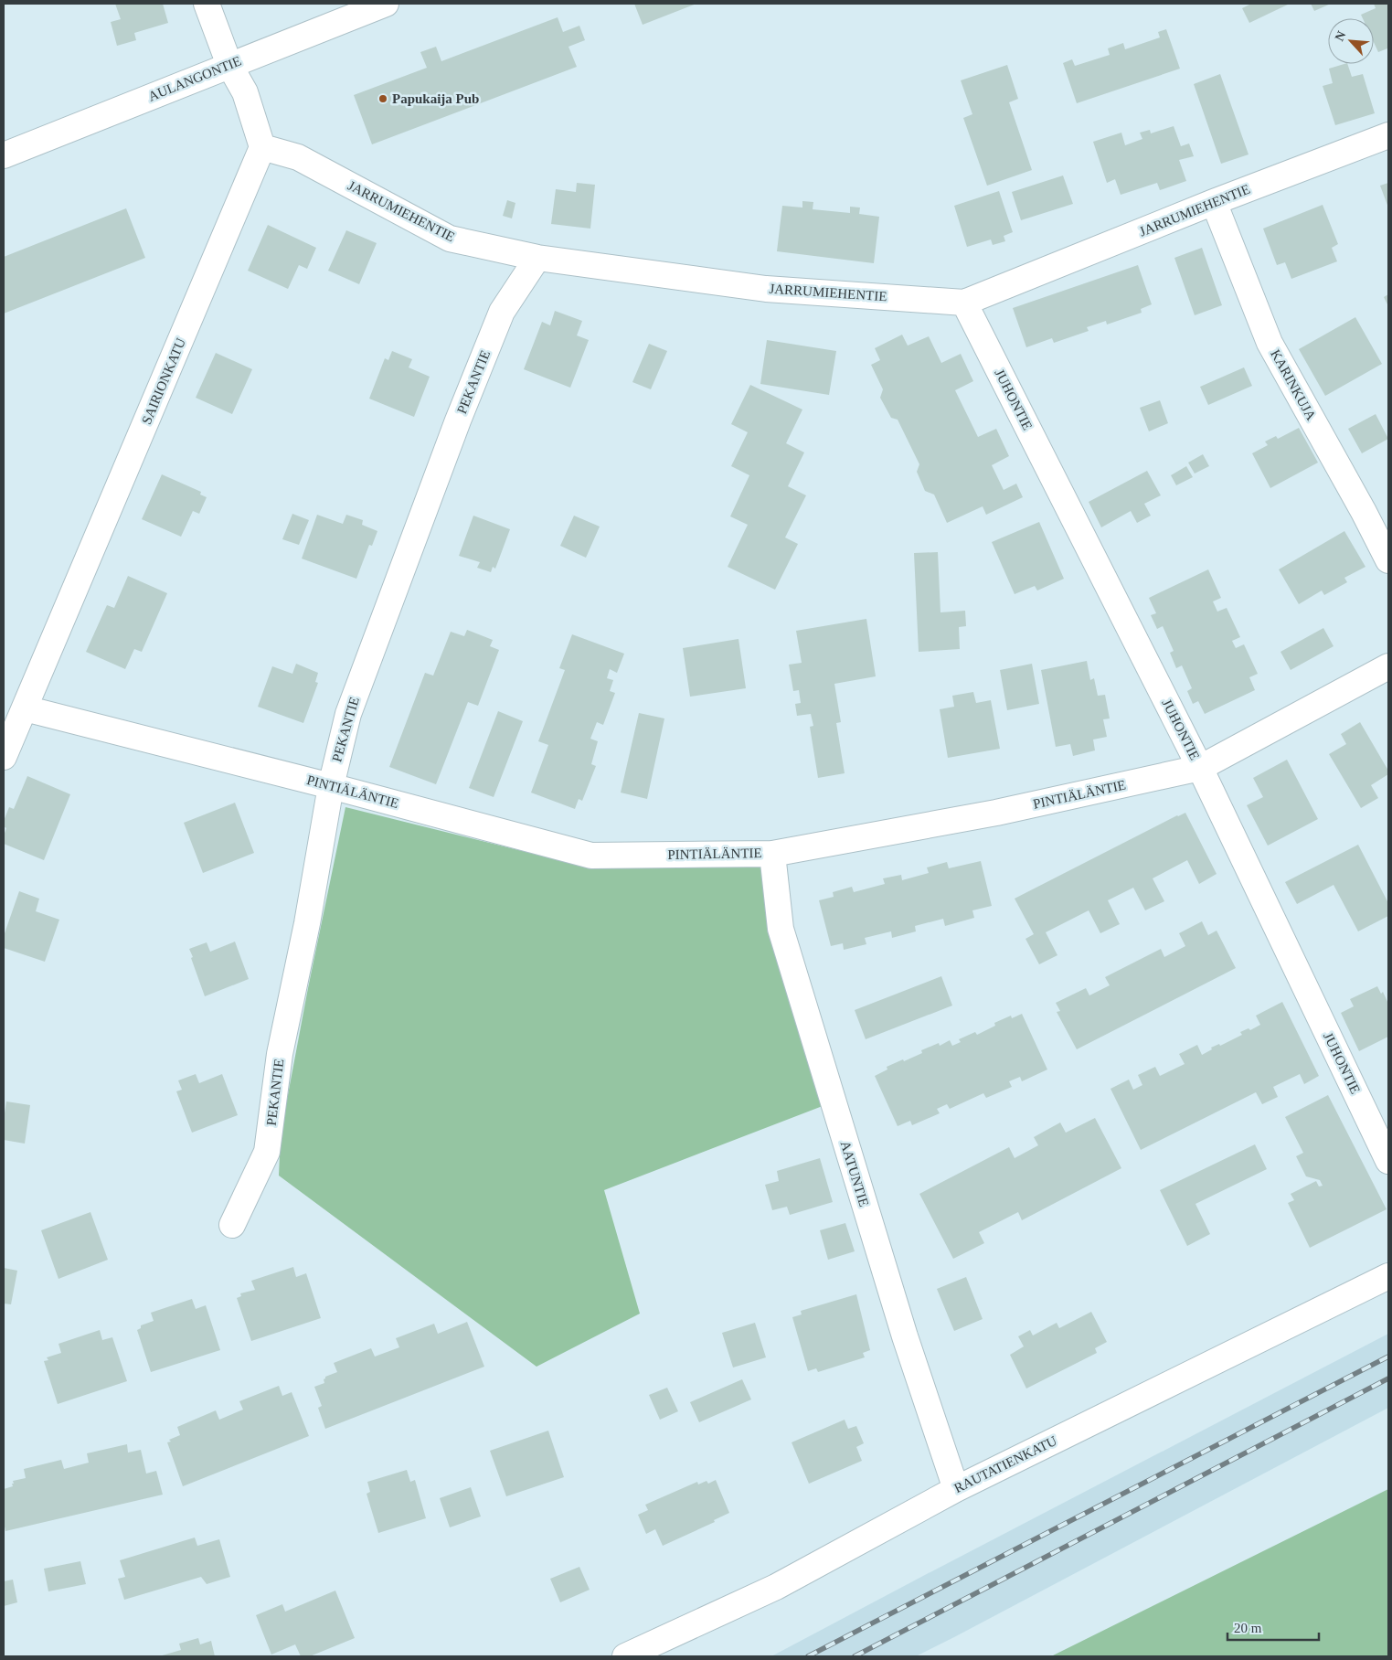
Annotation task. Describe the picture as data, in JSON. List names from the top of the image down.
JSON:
{
  "streets": {
    "street": [
      "AULANGONTIE",
      "JARRUMIEHENTIE",
      "SAIRIONKATU",
      "PEKANTIE",
      "KARINKUJA",
      "JUHONTIE",
      "PINTIÄLÄNTIE",
      "AATUNTIE",
      "RAUTATIENKATU"
    ]
  },
  "crossings": [
    ["JARRUMIEHENTIE", "SAIRIONKATU"],
    ["JARRUMIEHENTIE", "PEKANTIE"],
    ["JARRUMIEHENTIE", "KARINKUJA"],
    ["JARRUMIEHENTIE", "JUHONTIE"],
    ["SAIRIONKATU", "PINTIÄLÄNTIE"],
    ["PEKANTIE", "PINTIÄLÄNTIE"],
    ["JUHONTIE", "PINTIÄLÄNTIE"],
    ["PINTIÄLÄNTIE", "AATUNTIE"],
    ["AATUNTIE", "RAUTATIENKATU"]
  ],
  "places": ["Papukaija Pub"],
  "scale_bar": "20 m",
  "north": "top left"
}
